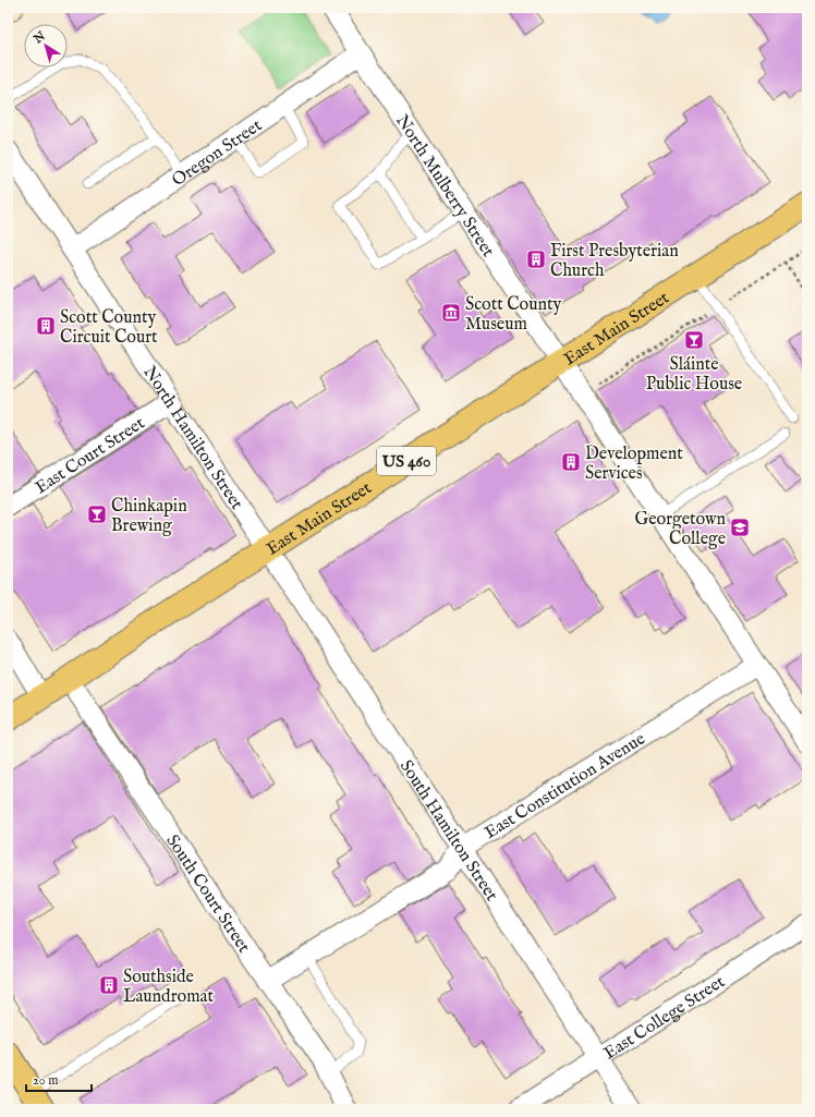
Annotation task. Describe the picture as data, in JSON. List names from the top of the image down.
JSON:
{
  "streets": {
    "main road": ["East Main Street", "US 460"],
    "street": [
      "Oregon Street",
      "North Mulberry Street",
      "North Hamilton Street",
      "East Court Street",
      "East Constitution Avenue",
      "South Hamilton Street",
      "South Court Street",
      "East College Street"
    ]
  },
  "crossings": [
    ["Oregon Street", "North Mulberry Street"],
    ["Oregon Street", "North Hamilton Street"],
    ["North Mulberry Street", "East Main Street"],
    ["North Mulberry Street", "East Constitution Avenue"],
    ["East Main Street", "North Hamilton Street"],
    ["East Main Street", "South Hamilton Street"],
    ["East Main Street", "South Court Street"],
    ["North Hamilton Street", "East Court Street"],
    ["North Hamilton Street", "South Hamilton Street"],
    ["East Constitution Avenue", "South Hamilton Street"],
    ["East Constitution Avenue", "South Court Street"],
    ["South Hamilton Street", "East College Street"]
  ],
  "places": {
    "building": [
      "First Presbyterian Church",
      "Scott County Circuit Court",
      "Development Services",
      "Southside Laundromat"
    ],
    "museum": ["Scott County Museum"],
    "bar": ["Sláinte Public House", "Chinkapin Brewing"],
    "school or university": ["Georgetown College"]
  },
  "scale_bar": "20 m",
  "north": "top left"
}
